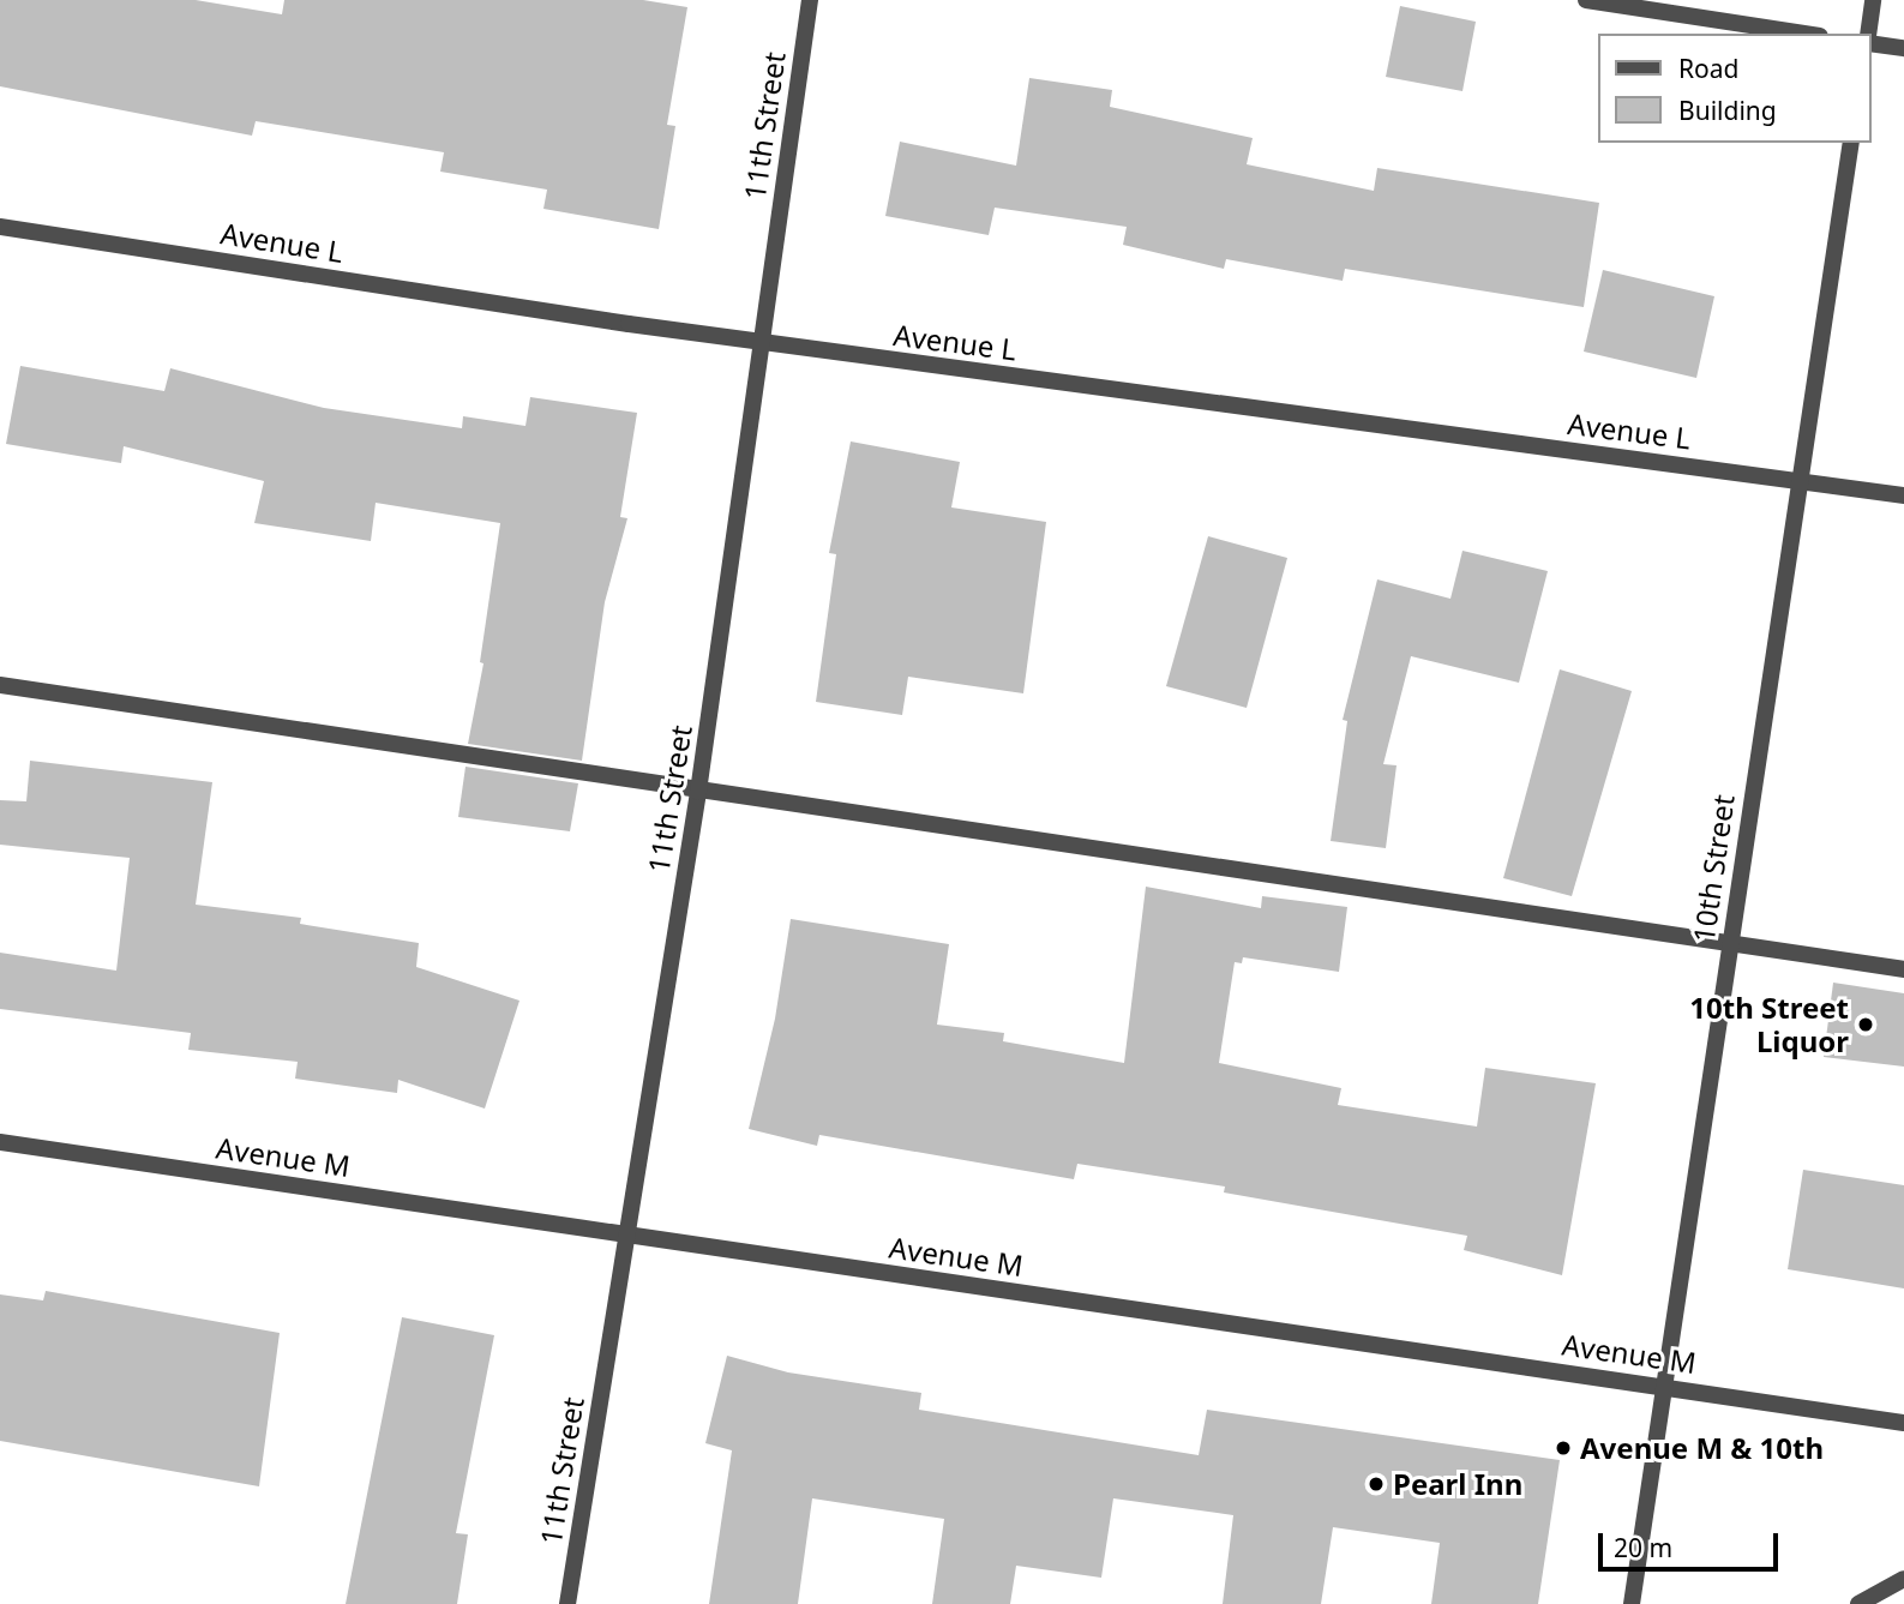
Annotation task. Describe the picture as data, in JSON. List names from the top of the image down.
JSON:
{
  "streets": {
    "street": [
      "11th Street",
      "Avenue L",
      "10th Street",
      "Avenue M"
    ]
  },
  "crossings": [
    ["11th Street", "Avenue L"],
    ["11th Street", "Avenue M"],
    ["Avenue L", "10th Street"],
    ["10th Street", "Avenue M"]
  ],
  "places": ["10th Street Liquor", "Avenue M & 10th", "Pearl Inn"],
  "legend": ["Road", "Building"],
  "scale_bar": "20 m"
}
